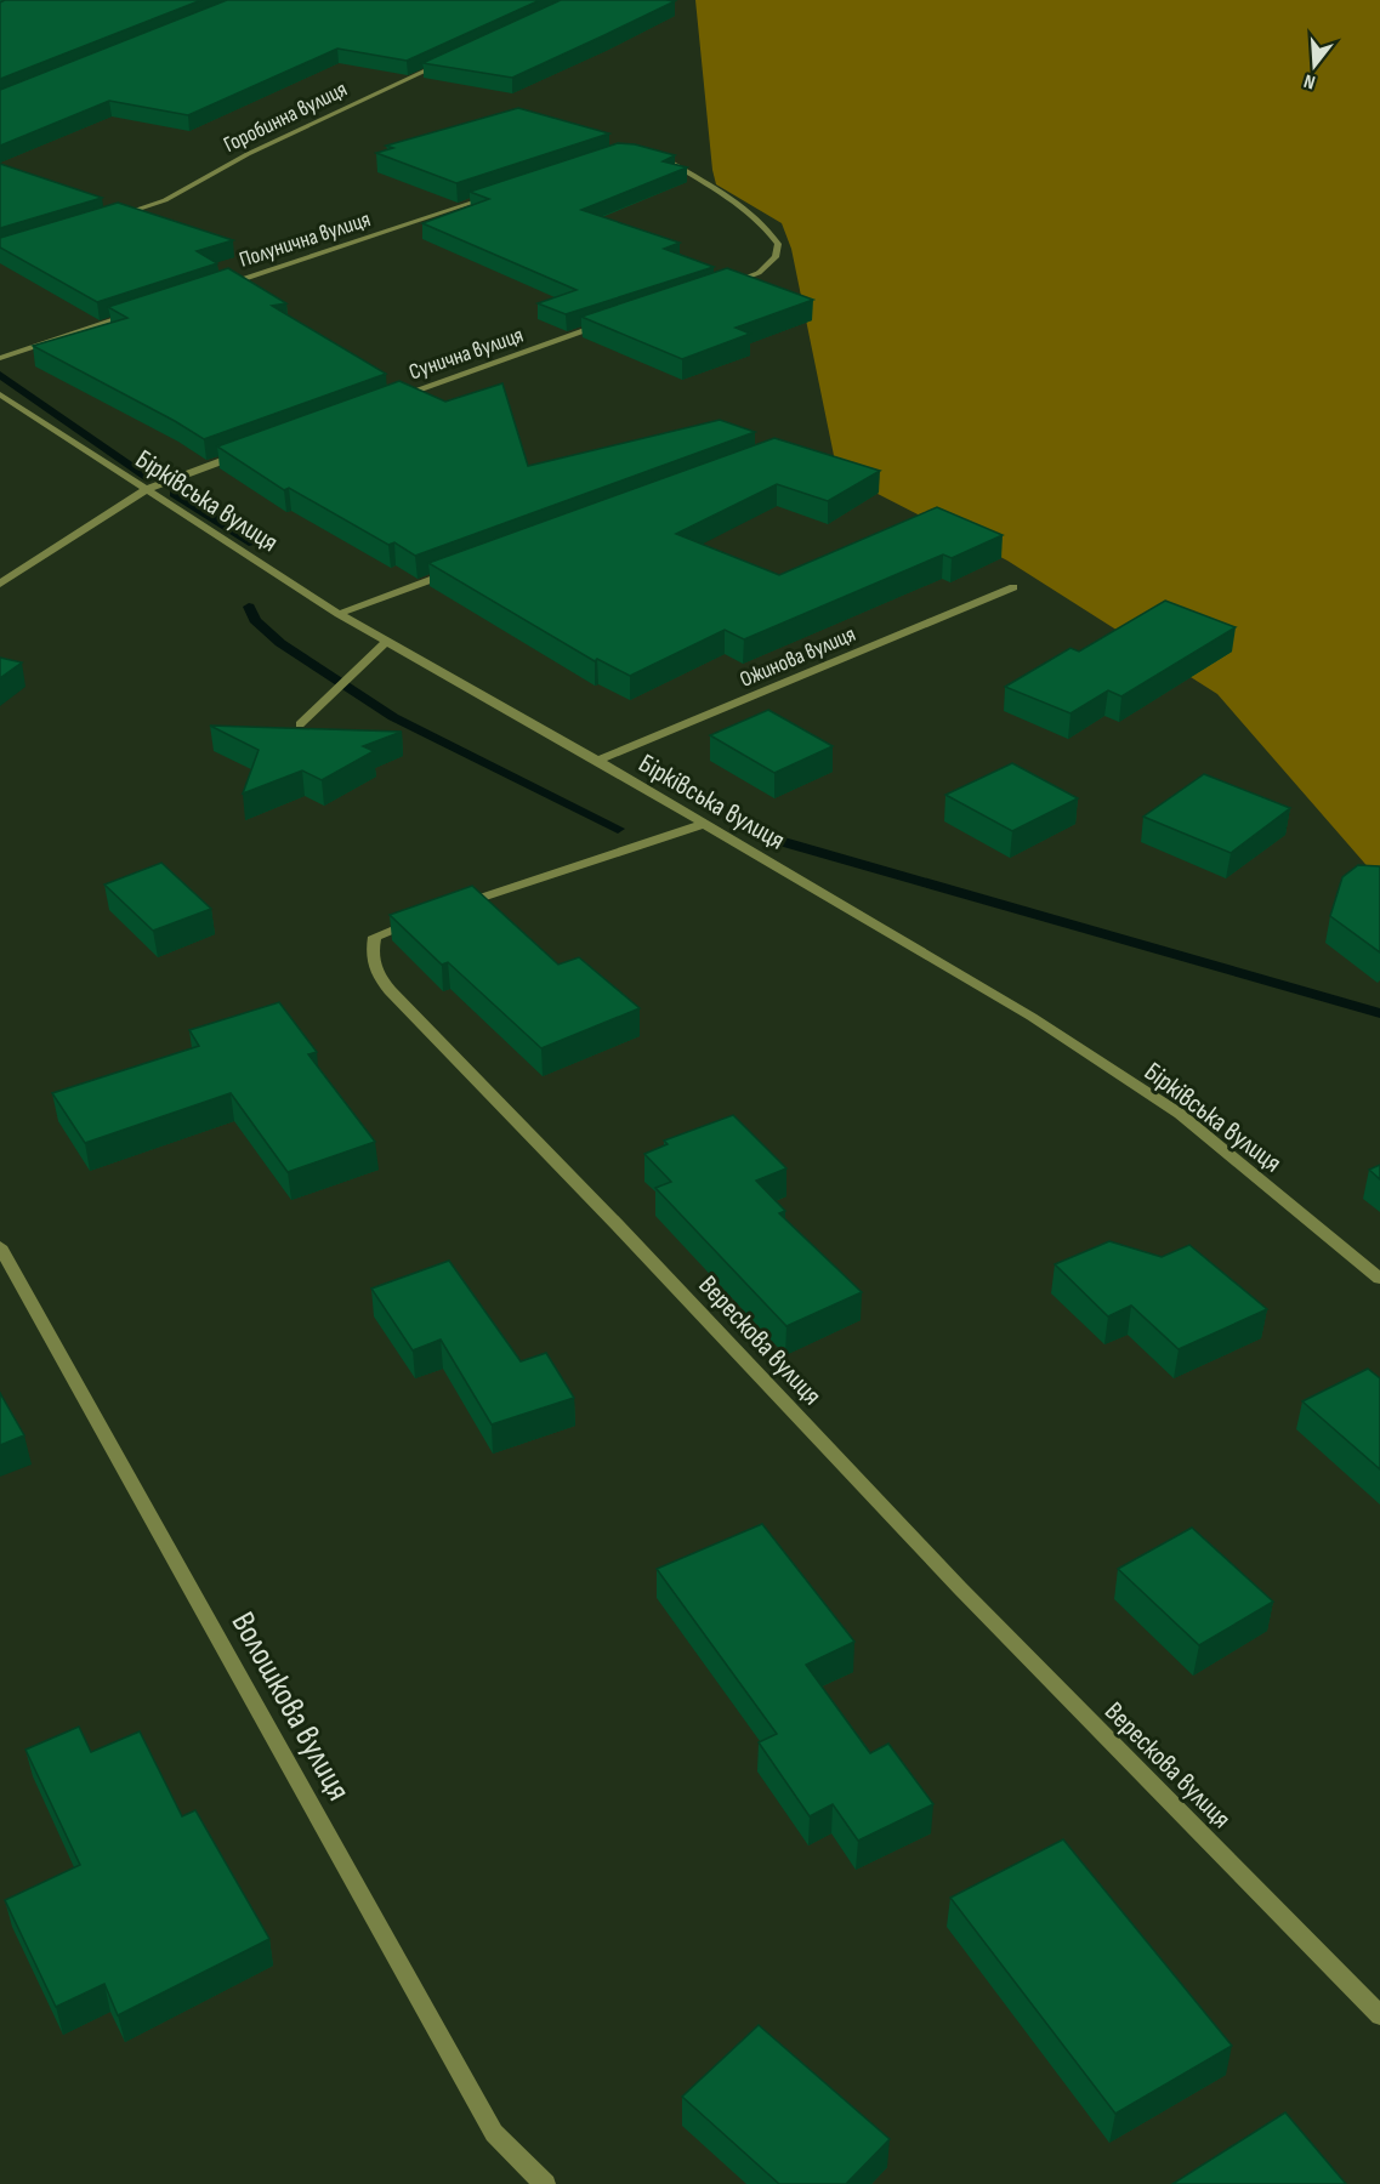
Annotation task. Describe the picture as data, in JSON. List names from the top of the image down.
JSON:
{
  "streets": {
    "street": [
      "Горобинна вулиця",
      "Полунична вулиця",
      "Сунична вулиця",
      "Бірківська вулиця",
      "Ожинова вулиця",
      "Верескова вулиця",
      "Волошкова вулиця"
    ]
  },
  "crossings": [
    ["Бірківська вулиця", "Ожинова вулиця"]
  ],
  "north": "bottom"
}
